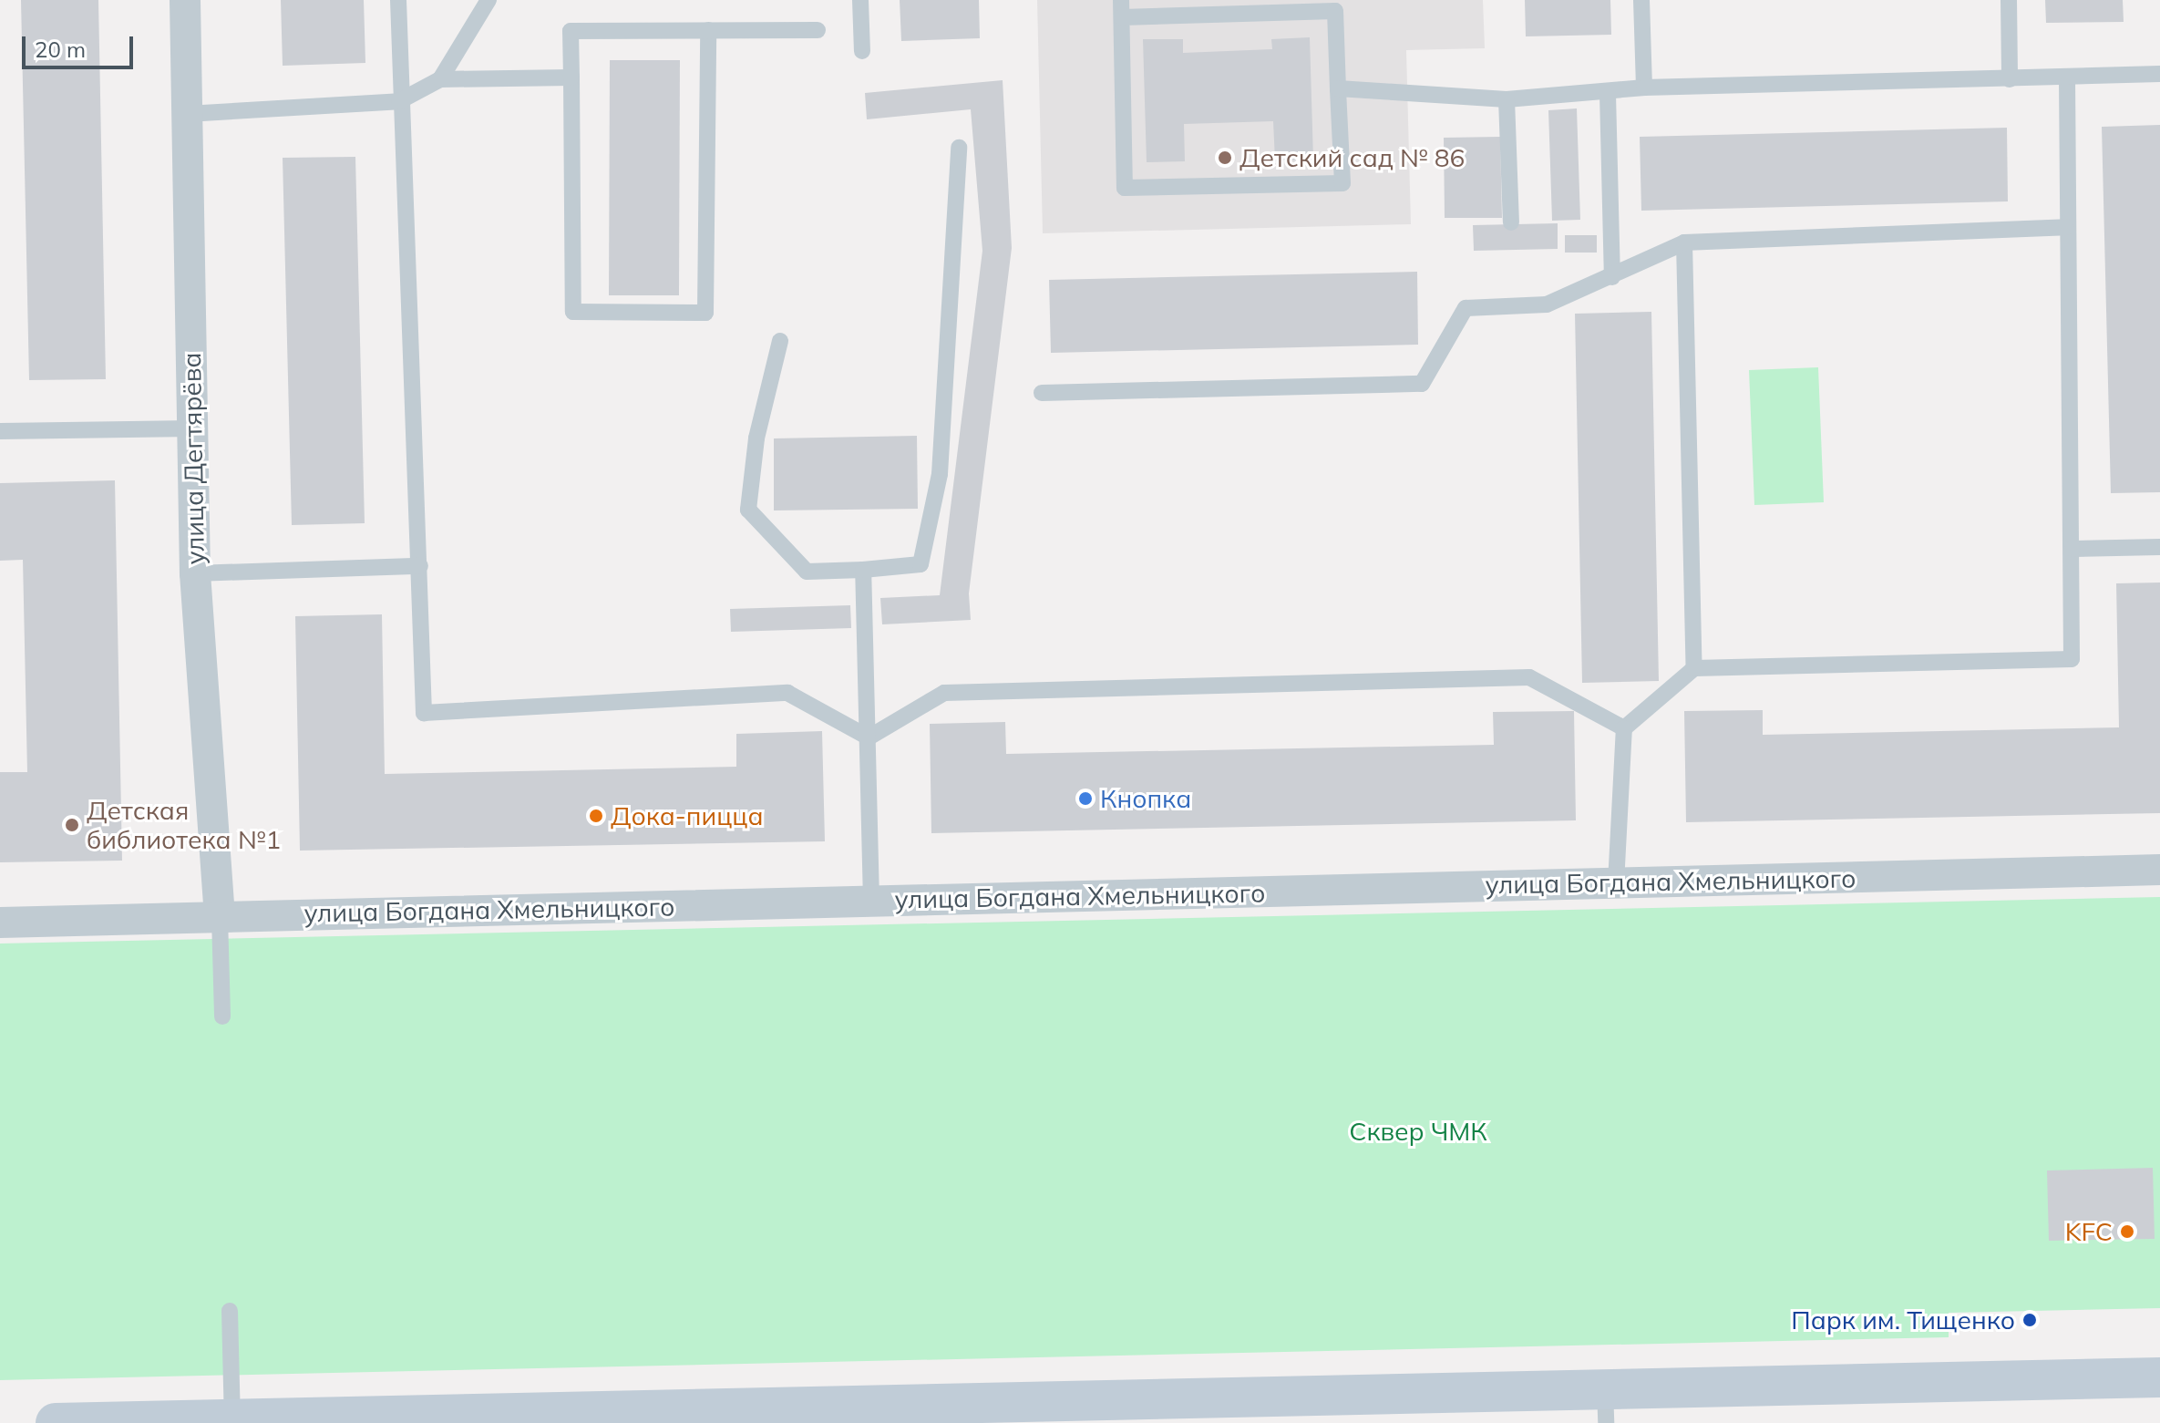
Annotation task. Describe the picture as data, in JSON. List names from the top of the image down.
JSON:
{
  "streets": {
    "street": ["улица Дегтярёва", "улица Богдана Хмельницкого"]
  },
  "crossings": [
    ["улица Дегтярёва", "улица Богдана Хмельницкого"]
  ],
  "parks": ["Сквер ЧМК"],
  "places": [
    "Детский сад № 86",
    "Кнопка",
    "Дока-пицца",
    "Детская библиотека №1",
    "KFC",
    "Парк им. Тищенко"
  ],
  "scale_bar": "20 m"
}
